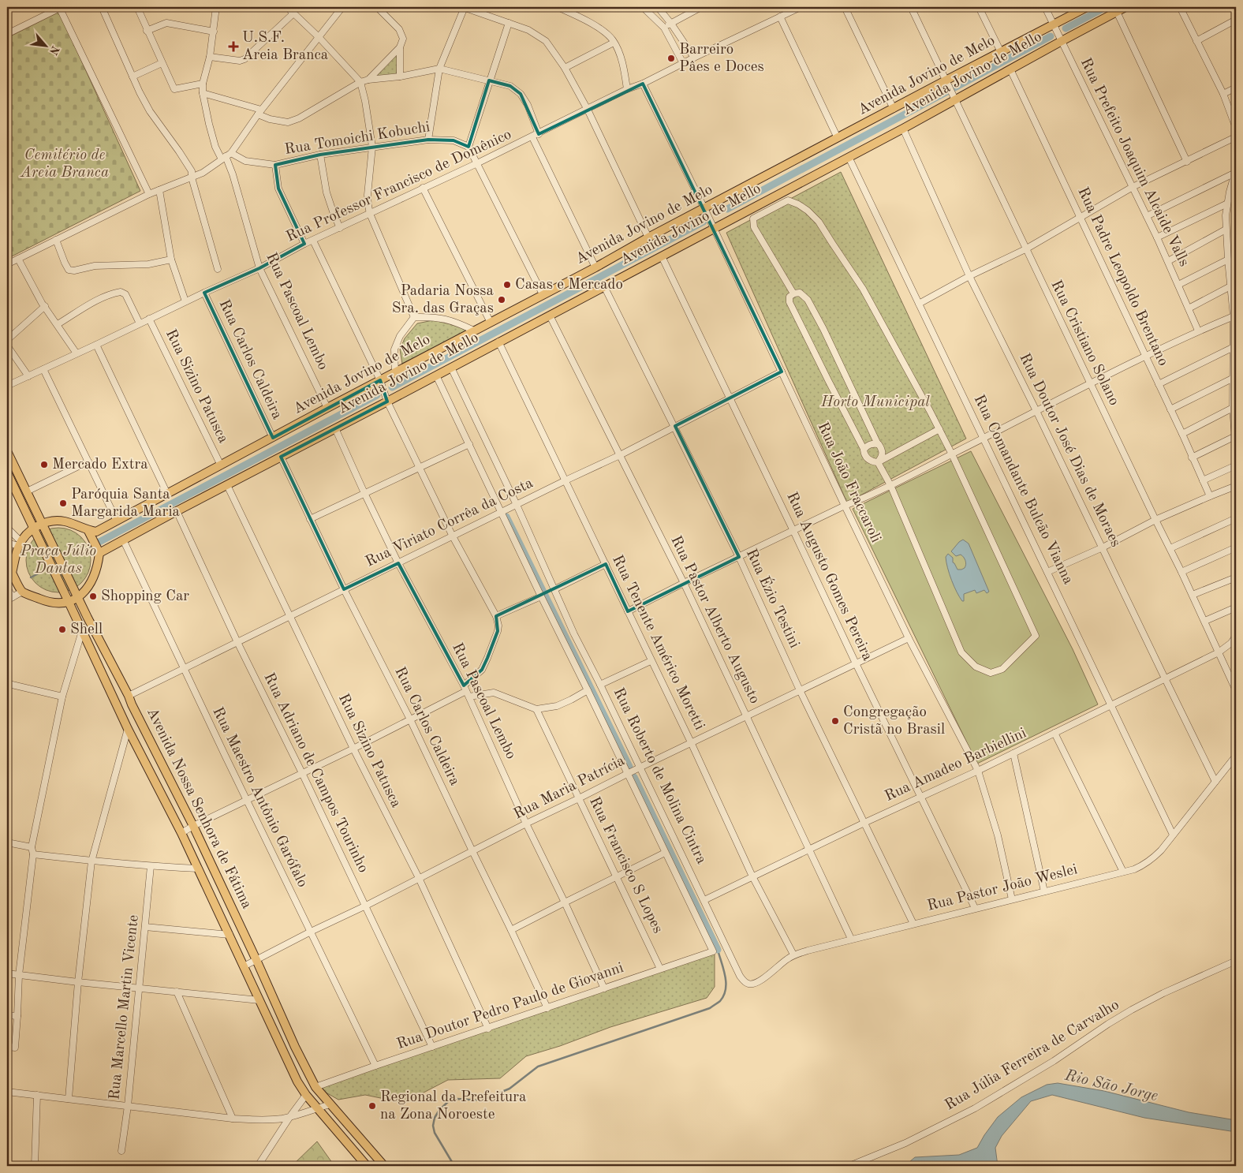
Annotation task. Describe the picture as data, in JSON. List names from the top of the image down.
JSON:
{
  "streets": {
    "main road": ["Avenida Jovino de Mello", "Avenida Jovino de Melo", "Avenida Nossa Senhora de Fátima"],
    "street": [
      "Rua Tomoichi Kobuchi",
      "Rua Prefeito Joaquim Alcaide Valls",
      "Rua Professor Francisco de Domênico",
      "Rua Padre Leopoldo Brentano",
      "Rua Pascoal Lembo",
      "Rua Cristiano Solano",
      "Rua Carlos Caldeira",
      "Rua Sizino Patusca",
      "Rua Doutor José Dias de Moraes",
      "Rua João Fraccaroli",
      "Rua Comandante Bulcão Vianna",
      "Rua Viriato Corrêa da Costa",
      "Rua Augusto Gomes Pereira",
      "Rua Ézio Testini",
      "Rua Pastor Alberto Augusto",
      "Rua Tenente Américo Moretti",
      "Rua Amadeo Barbiellini",
      "Rua Adriano de Campos Tourinho",
      "Rua Roberto de Molina Cintra",
      "Rua Maria Patrícia",
      "Rua Maestro Antônio Garófalo",
      "Rua Francisco S Lopes",
      "Rua Pastor João Weslei",
      "Rua Doutor Pedro Paulo de Giovanni",
      "Rua Marcello Martin Vicente",
      "Rua Júlia Ferreira de Carvalho"
    ]
  },
  "crossings": [
    ["Avenida Jovino de Mello", "Rua Prefeito Joaquim Alcaide Valls"],
    ["Avenida Jovino de Mello", "Rua Padre Leopoldo Brentano"],
    ["Avenida Jovino de Mello", "Rua Pascoal Lembo"],
    ["Avenida Jovino de Mello", "Rua Cristiano Solano"],
    ["Avenida Jovino de Mello", "Rua Carlos Caldeira"],
    ["Avenida Jovino de Mello", "Rua Sizino Patusca"],
    ["Avenida Jovino de Mello", "Rua Doutor José Dias de Moraes"],
    ["Avenida Jovino de Mello", "Rua João Fraccaroli"],
    ["Avenida Jovino de Mello", "Rua Comandante Bulcão Vianna"],
    ["Avenida Jovino de Mello", "Rua Augusto Gomes Pereira"],
    ["Avenida Jovino de Mello", "Rua Ézio Testini"],
    ["Avenida Jovino de Mello", "Rua Pastor Alberto Augusto"],
    ["Avenida Jovino de Mello", "Rua Tenente Américo Moretti"],
    ["Avenida Jovino de Mello", "Rua Adriano de Campos Tourinho"],
    ["Avenida Jovino de Mello", "Rua Roberto de Molina Cintra"],
    ["Avenida Jovino de Mello", "Rua Maestro Antônio Garófalo"],
    ["Avenida Jovino de Melo", "Rua Prefeito Joaquim Alcaide Valls"],
    ["Avenida Jovino de Melo", "Rua Pascoal Lembo"],
    ["Avenida Jovino de Melo", "Rua Cristiano Solano"],
    ["Avenida Jovino de Melo", "Rua Carlos Caldeira"],
    ["Avenida Jovino de Melo", "Rua Sizino Patusca"],
    ["Avenida Jovino de Melo", "Rua João Fraccaroli"],
    ["Rua Tomoichi Kobuchi", "Rua Pascoal Lembo"],
    ["Rua Professor Francisco de Domênico", "Rua Pascoal Lembo"],
    ["Rua Professor Francisco de Domênico", "Rua Carlos Caldeira"],
    ["Rua Professor Francisco de Domênico", "Rua Sizino Patusca"],
    ["Rua Professor Francisco de Domênico", "Rua João Fraccaroli"],
    ["Rua Pascoal Lembo", "Rua Viriato Corrêa da Costa"],
    ["Rua Pascoal Lembo", "Rua Maria Patrícia"],
    ["Rua Pascoal Lembo", "Rua Doutor Pedro Paulo de Giovanni"],
    ["Rua Cristiano Solano", "Rua Amadeo Barbiellini"],
    ["Rua Carlos Caldeira", "Rua Viriato Corrêa da Costa"],
    ["Rua Carlos Caldeira", "Rua Maria Patrícia"],
    ["Rua Carlos Caldeira", "Rua Doutor Pedro Paulo de Giovanni"],
    ["Rua Sizino Patusca", "Rua Viriato Corrêa da Costa"],
    ["Rua Sizino Patusca", "Rua Maria Patrícia"],
    ["Rua Sizino Patusca", "Rua Doutor Pedro Paulo de Giovanni"],
    ["Rua Doutor José Dias de Moraes", "Rua Amadeo Barbiellini"],
    ["Rua Doutor José Dias de Moraes", "Rua Pastor João Weslei"],
    ["Rua João Fraccaroli", "Rua Viriato Corrêa da Costa"],
    ["Rua João Fraccaroli", "Rua Amadeo Barbiellini"],
    ["Rua João Fraccaroli", "Rua Maria Patrícia"],
    ["Rua João Fraccaroli", "Rua Pastor João Weslei"],
    ["Rua Comandante Bulcão Vianna", "Rua Amadeo Barbiellini"],
    ["Rua Comandante Bulcão Vianna", "Rua Pastor João Weslei"],
    ["Rua Viriato Corrêa da Costa", "Rua Augusto Gomes Pereira"],
    ["Rua Viriato Corrêa da Costa", "Rua Ézio Testini"],
    ["Rua Viriato Corrêa da Costa", "Rua Pastor Alberto Augusto"],
    ["Rua Viriato Corrêa da Costa", "Rua Tenente Américo Moretti"],
    ["Rua Viriato Corrêa da Costa", "Rua Adriano de Campos Tourinho"],
    ["Rua Viriato Corrêa da Costa", "Rua Roberto de Molina Cintra"],
    ["Rua Viriato Corrêa da Costa", "Rua Maestro Antônio Garófalo"],
    ["Rua Viriato Corrêa da Costa", "Avenida Nossa Senhora de Fátima"],
    ["Rua Augusto Gomes Pereira", "Rua Amadeo Barbiellini"],
    ["Rua Augusto Gomes Pereira", "Rua Maria Patrícia"],
    ["Rua Augusto Gomes Pereira", "Rua Pastor João Weslei"],
    ["Rua Ézio Testini", "Rua Amadeo Barbiellini"],
    ["Rua Ézio Testini", "Rua Maria Patrícia"],
    ["Rua Ézio Testini", "Rua Pastor João Weslei"],
    ["Rua Pastor Alberto Augusto", "Rua Amadeo Barbiellini"],
    ["Rua Pastor Alberto Augusto", "Rua Maria Patrícia"],
    ["Rua Pastor Alberto Augusto", "Rua Pastor João Weslei"],
    ["Rua Tenente Américo Moretti", "Rua Amadeo Barbiellini"],
    ["Rua Tenente Américo Moretti", "Rua Maria Patrícia"],
    ["Rua Tenente Américo Moretti", "Rua Pastor João Weslei"],
    ["Rua Amadeo Barbiellini", "Rua Roberto de Molina Cintra"],
    ["Rua Adriano de Campos Tourinho", "Rua Maria Patrícia"],
    ["Rua Adriano de Campos Tourinho", "Rua Doutor Pedro Paulo de Giovanni"],
    ["Rua Roberto de Molina Cintra", "Rua Maria Patrícia"],
    ["Rua Roberto de Molina Cintra", "Rua Pastor João Weslei"],
    ["Rua Roberto de Molina Cintra", "Rua Doutor Pedro Paulo de Giovanni"],
    ["Rua Maria Patrícia", "Rua Maestro Antônio Garófalo"],
    ["Rua Maria Patrícia", "Avenida Nossa Senhora de Fátima"],
    ["Rua Maria Patrícia", "Rua Francisco S Lopes"],
    ["Rua Maestro Antônio Garófalo", "Rua Doutor Pedro Paulo de Giovanni"],
    ["Avenida Nossa Senhora de Fátima", "Rua Doutor Pedro Paulo de Giovanni"],
    ["Rua Francisco S Lopes", "Rua Doutor Pedro Paulo de Giovanni"]
  ],
  "water": ["Rio São Jorge"],
  "parks": ["Cemitério de Areia Branca", "Horto Municipal", "Praça Júlio Dantas"],
  "places": {
    "health": ["U.S.F. Areia Branca"],
    "other": [
      "Barreiro Pâes e Doces",
      "Casas e Mercado",
      "Padaria Nossa Sra. das Graças",
      "Mercado Extra",
      "Paróquia Santa Margarida Maria",
      "Shopping Car",
      "Shell",
      "Congregação Cristã no Brasil",
      "Regional da Prefeitura na Zona Noroeste"
    ]
  },
  "north": "bottom right"
}
